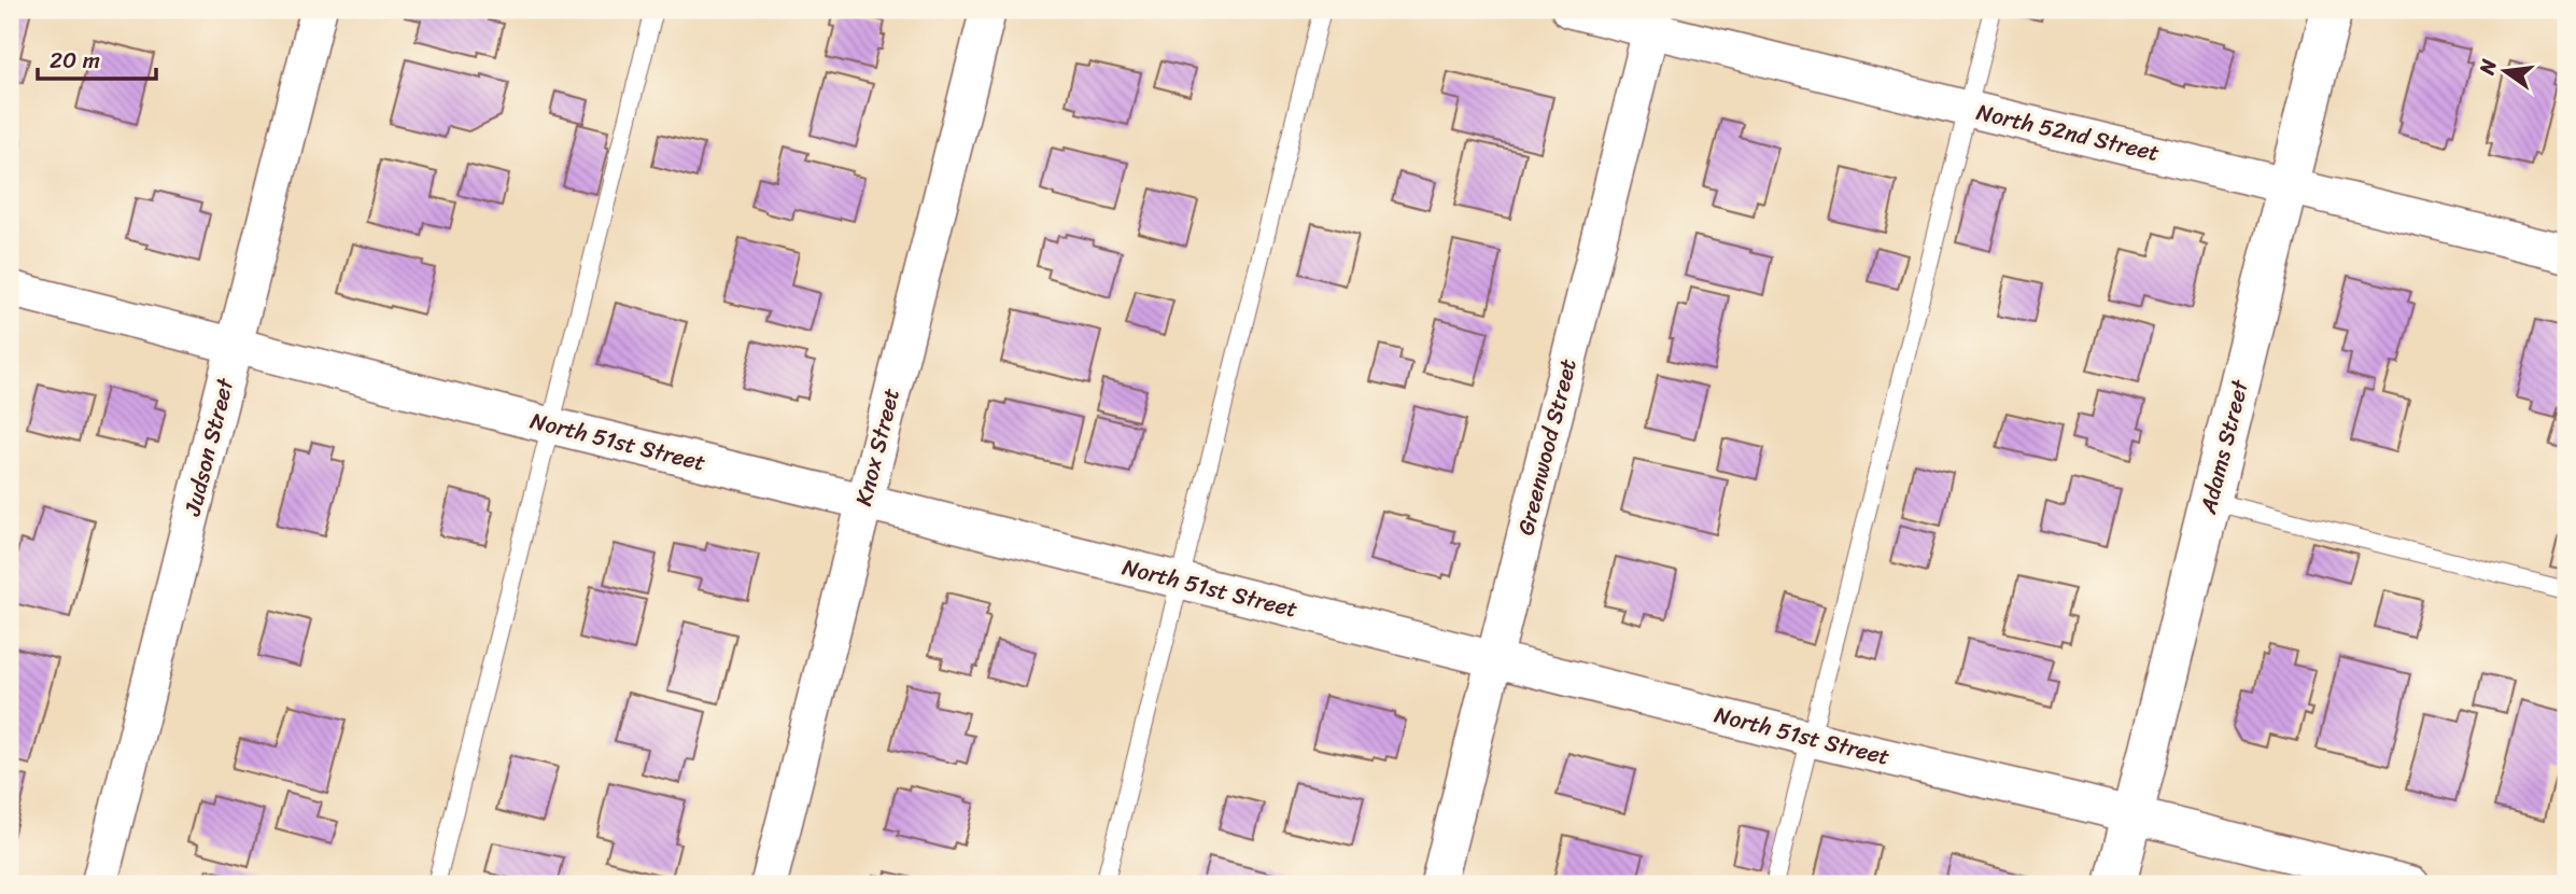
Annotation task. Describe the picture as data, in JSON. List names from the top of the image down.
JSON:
{
  "streets": {
    "main road": ["Adams Street"],
    "street": [
      "North 52nd Street",
      "North 51st Street",
      "Judson Street",
      "Knox Street",
      "Greenwood Street"
    ]
  },
  "crossings": [
    ["North 52nd Street", "Greenwood Street"],
    ["North 52nd Street", "Adams Street"],
    ["North 51st Street", "Judson Street"],
    ["North 51st Street", "Knox Street"],
    ["North 51st Street", "Greenwood Street"],
    ["North 51st Street", "Adams Street"]
  ],
  "scale_bar": "20 m",
  "north": "left"
}
